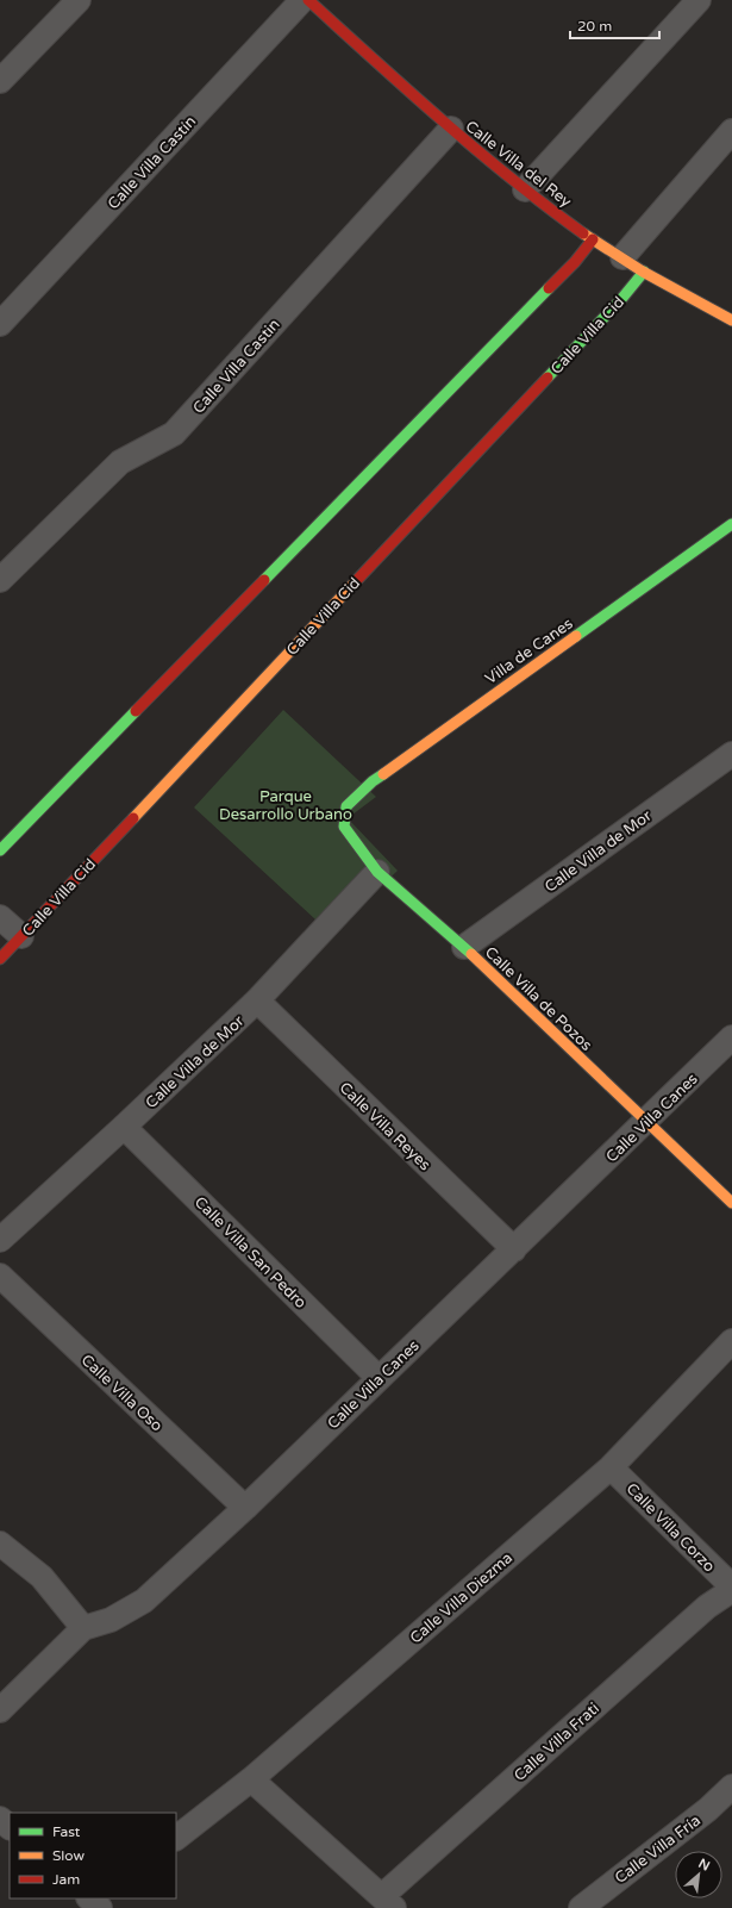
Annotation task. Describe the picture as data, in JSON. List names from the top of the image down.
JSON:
{
  "streets": {
    "street": [
      "Calle Villa Castín",
      "Calle Villa del Rey",
      "Calle Villa Cid",
      "Calle Villa Castin",
      "Villa de Canes",
      "Calle Villa de Mor",
      "Calle Villa de Pozos",
      "Calle Villa Canes",
      "Calle Villa Reyes",
      "Calle Villa San Pedro",
      "Calle Villa Oso",
      "Calle Villa Corzo",
      "Calle Villa Diezma",
      "Calle Villa Frati",
      "Calle Villa Fría"
    ]
  },
  "crossings": [
    ["Calle Villa del Rey", "Calle Villa Cid"],
    ["Calle Villa del Rey", "Calle Villa Castin"],
    ["Villa de Canes", "Calle Villa de Pozos"],
    ["Calle Villa de Mor", "Calle Villa de Pozos"],
    ["Calle Villa de Mor", "Calle Villa Reyes"],
    ["Calle Villa de Mor", "Calle Villa San Pedro"],
    ["Calle Villa de Pozos", "Calle Villa Canes"],
    ["Calle Villa Canes", "Calle Villa Reyes"],
    ["Calle Villa Canes", "Calle Villa San Pedro"],
    ["Calle Villa Canes", "Calle Villa Oso"],
    ["Calle Villa Corzo", "Calle Villa Diezma"],
    ["Calle Villa Corzo", "Calle Villa Frati"]
  ],
  "parks": ["Parque Desarrollo Urbano"],
  "legend": ["Fast", "Slow", "Jam"],
  "scale_bar": "20 m",
  "north": "top right"
}
